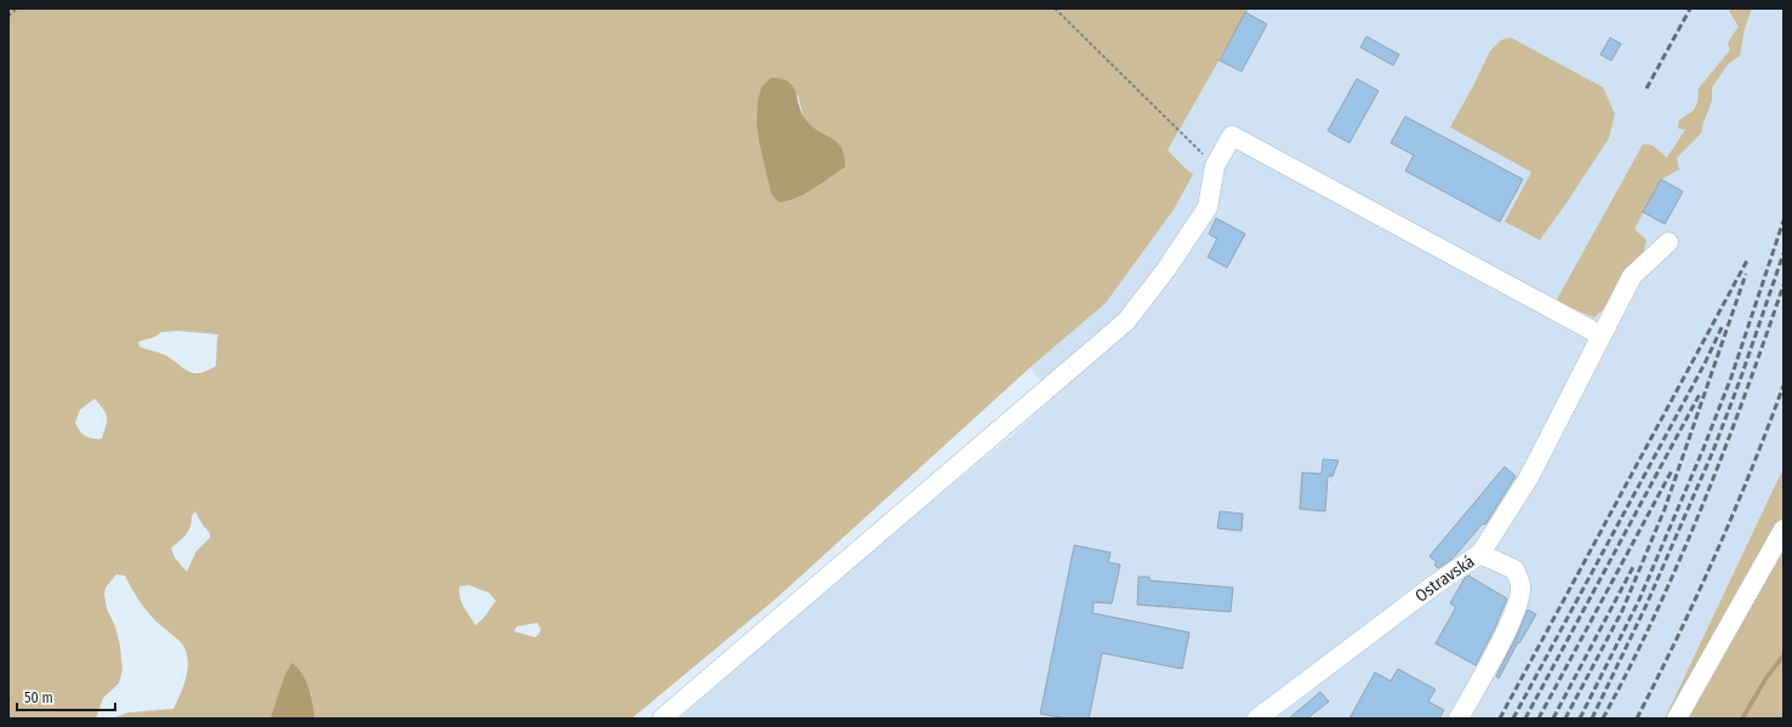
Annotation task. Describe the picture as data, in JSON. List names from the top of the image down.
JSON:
{
  "streets": {
    "street": ["Ostravská"]
  },
  "scale_bar": "50 m"
}
